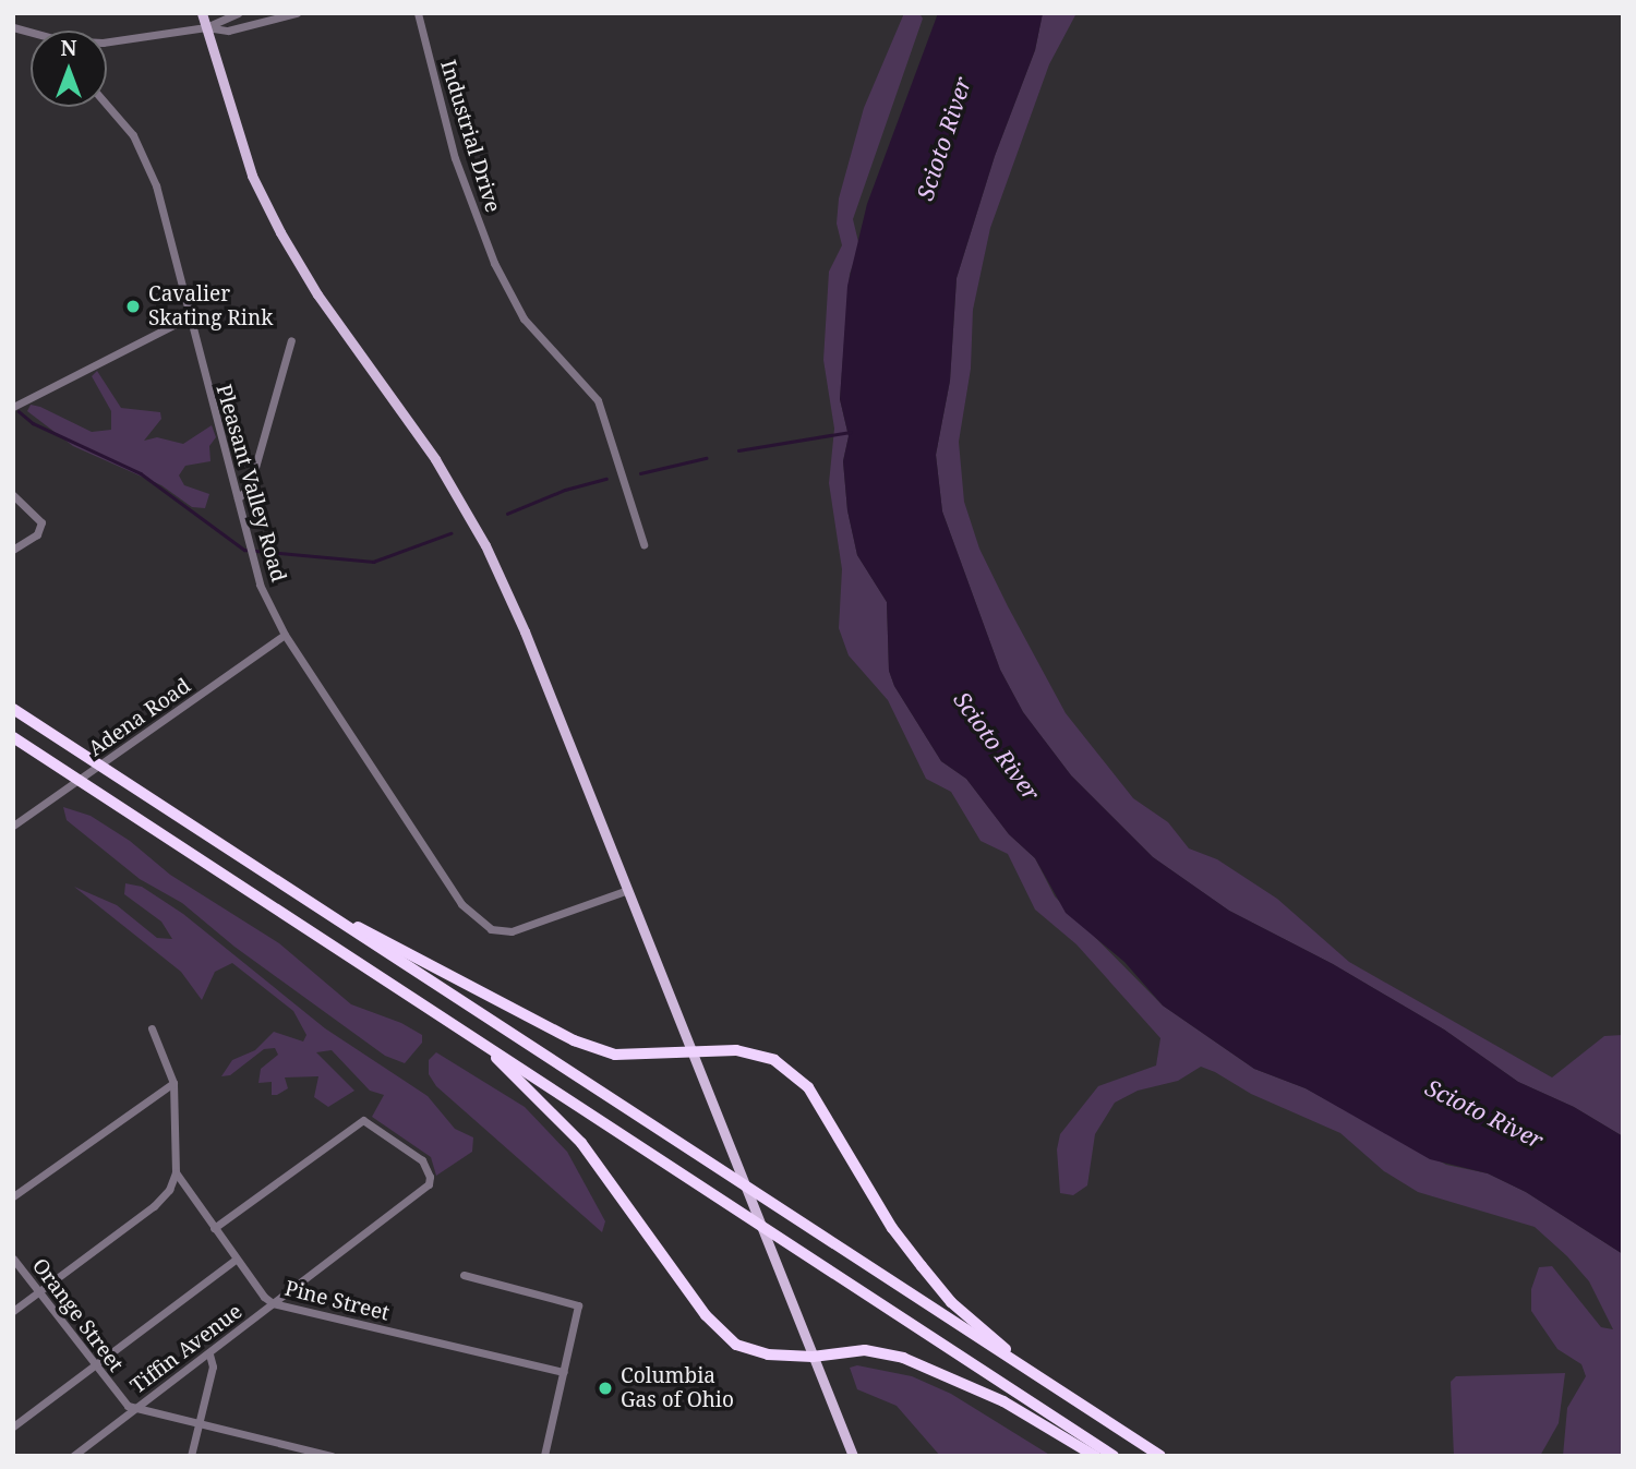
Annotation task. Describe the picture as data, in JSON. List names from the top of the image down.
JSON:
{
  "streets": {
    "street": [
      "Industrial Drive",
      "Pleasant Valley Road",
      "Adena Road",
      "Pine Street",
      "Orange Street",
      "Tiffin Avenue"
    ]
  },
  "crossings": [
    ["Pleasant Valley Road", "Adena Road"],
    ["Pine Street", "Tiffin Avenue"],
    ["Orange Street", "Tiffin Avenue"]
  ],
  "water": ["Scioto River"],
  "places": ["Cavalier Skating Rink", "Columbia Gas of Ohio"],
  "north": "top"
}
